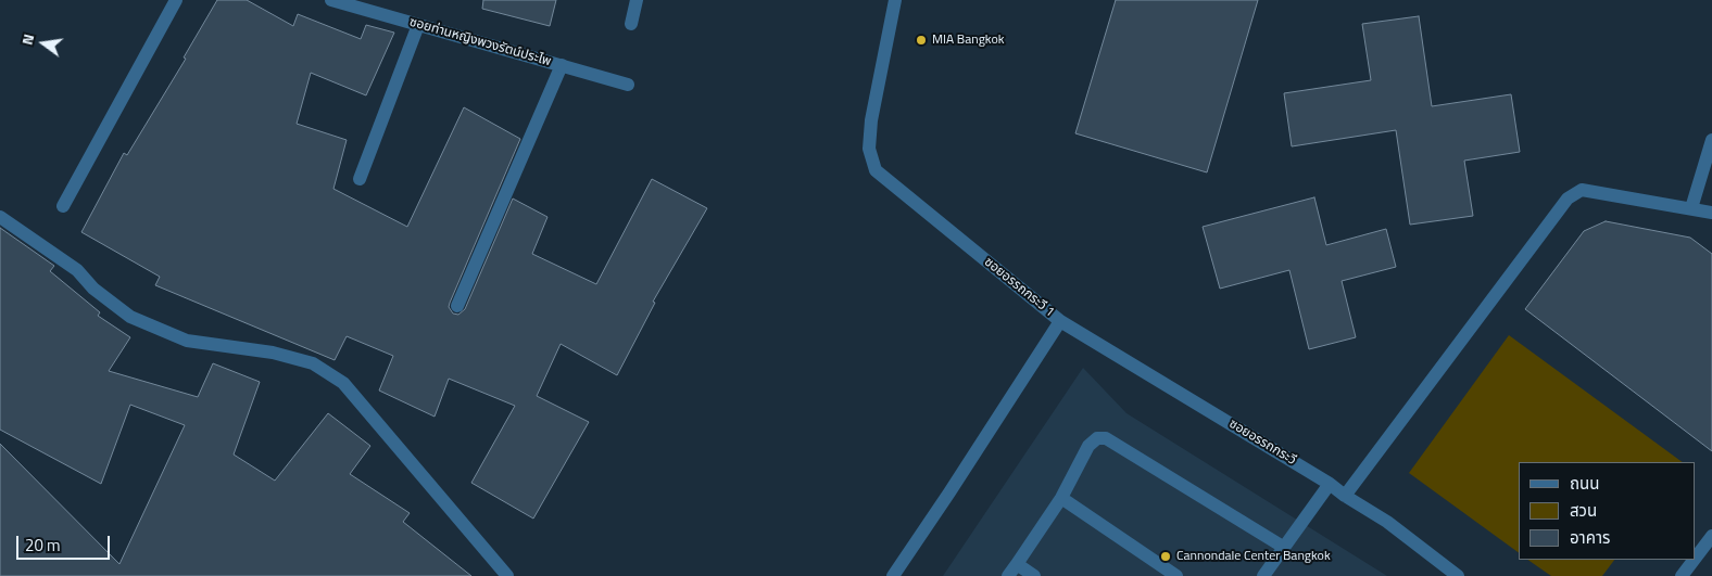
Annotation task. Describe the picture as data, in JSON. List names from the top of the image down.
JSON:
{
  "streets": {
    "street": ["ซอยท่านหญิงพวงรัตน์ประไพ", "ซอยอรรถกระวี 1", "ซอยอรรถกระวี"]
  },
  "crossings": [
    ["ซอยอรรถกระวี 1", "ซอยอรรถกระวี"]
  ],
  "places": ["MIA Bangkok", "Cannondale Center Bangkok"],
  "legend": ["ถนน", "สวน", "อาคาร"],
  "scale_bar": "20 m",
  "north": "left"
}
